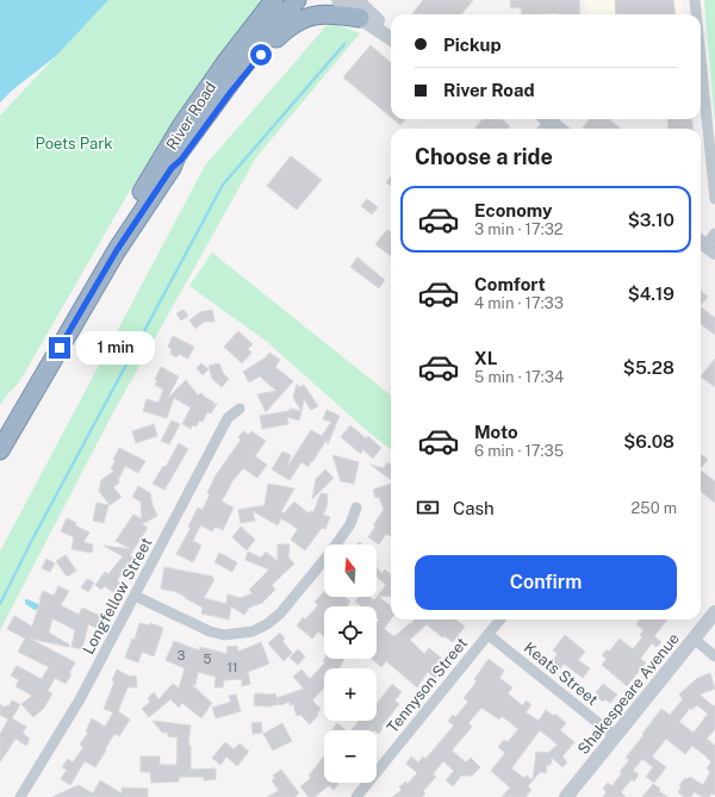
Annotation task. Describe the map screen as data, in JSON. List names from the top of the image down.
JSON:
{
  "streets": {
    "highway": ["River Road"],
    "street": [
      "Longfellow Street",
      "Keats Street",
      "Tennyson Street",
      "Shakespeare Avenue"
    ]
  },
  "crossings": [
    ["Keats Street", "Tennyson Street"],
    ["Keats Street", "Shakespeare Avenue"]
  ],
  "parks": ["Poets Park"],
  "house_numbers": ["3", "5", "11"],
  "north": "top",
  "page": {
    "banner": ["Pickup", "River Road"],
    "heading": "Choose a ride",
    "list": [
      {
        "name": "Economy",
        "note": "3 min · 17:32",
        "value": "$3.10"
      },
      {
        "name": "Comfort",
        "note": "4 min · 17:33",
        "value": "$4.19"
      },
      {
        "name": "XL",
        "note": "5 min · 17:34",
        "value": "$5.28"
      },
      {
        "name": "Moto",
        "note": "6 min · 17:35",
        "value": "$6.08"
      }
    ],
    "bubble": "1 min",
    "pay": ["Cash", "250 m"],
    "map_buttons": ["+", "−"],
    "buttons": "Confirm"
  }
}
